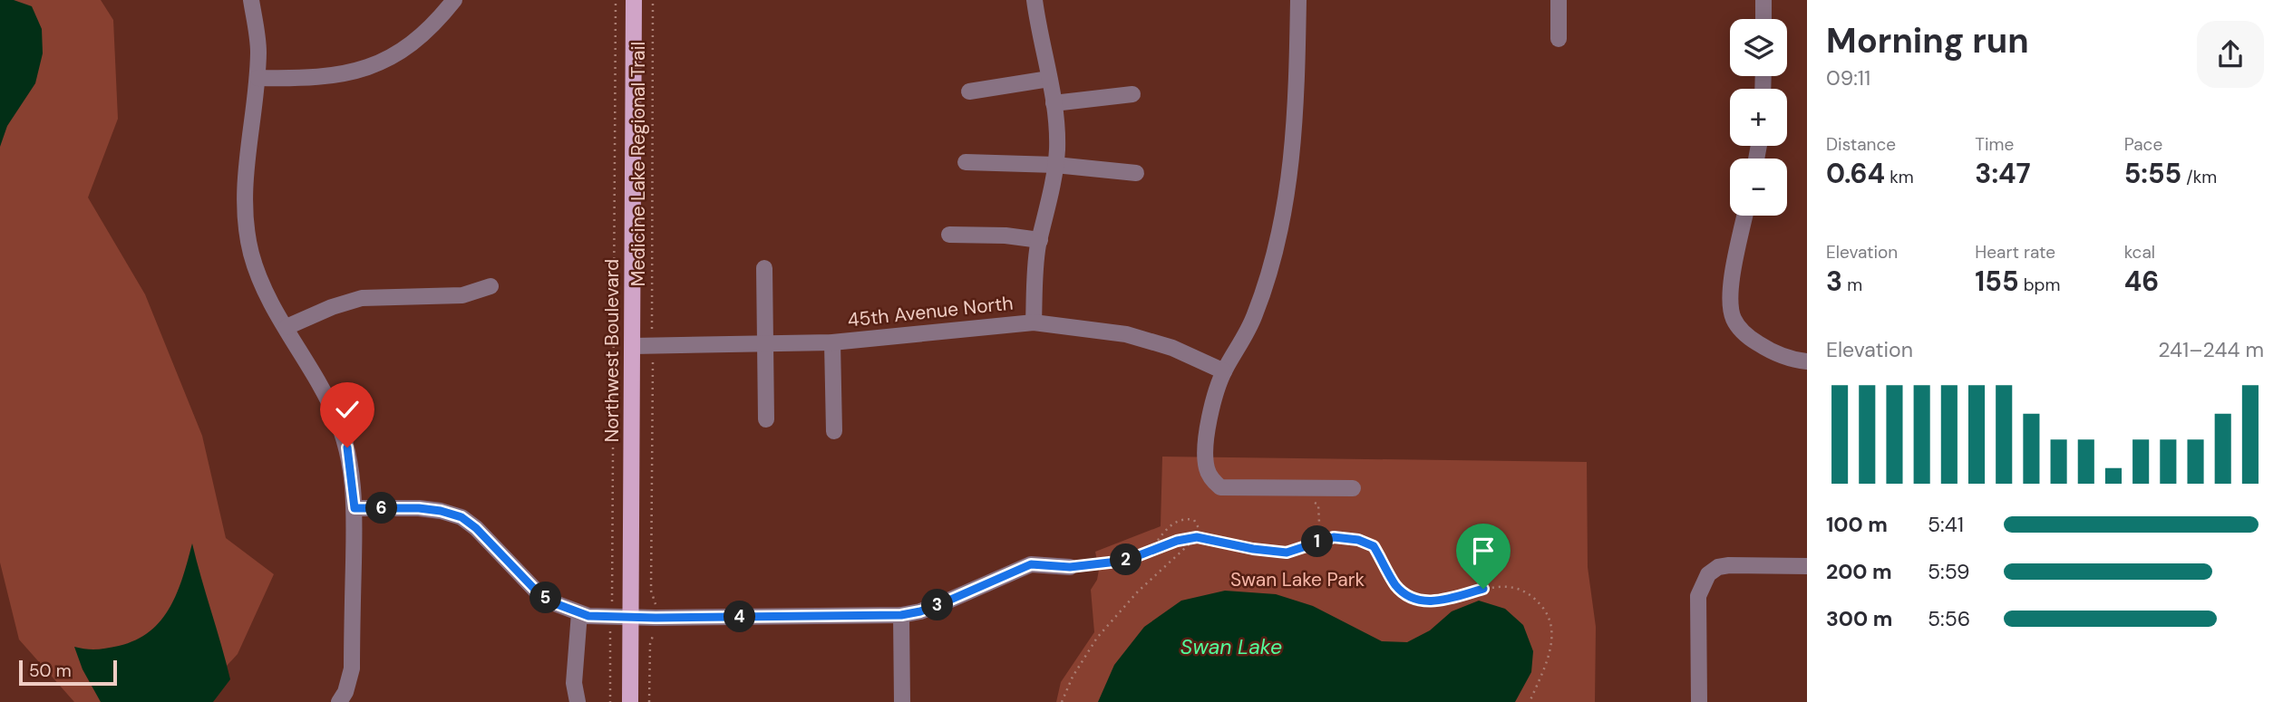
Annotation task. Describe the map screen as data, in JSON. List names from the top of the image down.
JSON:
{
  "streets": {
    "main road": ["Northwest Boulevard"],
    "street": ["45th Avenue North"],
    "path": ["Medicine Lake Regional Trail"]
  },
  "crossings": [
    ["45th Avenue North", "Northwest Boulevard"]
  ],
  "water": ["Swan Lake"],
  "parks": ["Swan Lake Park"],
  "scale_bar": "50 m",
  "page": {
    "heading": ["Morning run", "09:11"],
    "map_buttons": ["+", "−"],
    "stats": [
      ["Distance", "0.64 km"],
      ["Time", "3:47"],
      ["Pace", "5:55 /km"],
      ["Elevation", "3 m"],
      ["Heart rate", "155 bpm"],
      ["kcal", "46"]
    ],
    "chart": ["Elevation", "241–244 m"],
    "pins": [
      "6",
      "1",
      "2",
      "5",
      "3",
      "4"
    ],
    "list": [
      {
        "name": "100 m",
        "note": "5:41"
      },
      {
        "name": "200 m",
        "note": "5:59"
      },
      {
        "name": "300 m",
        "note": "5:56"
      }
    ],
    "scale": "50 m"
  }
}
